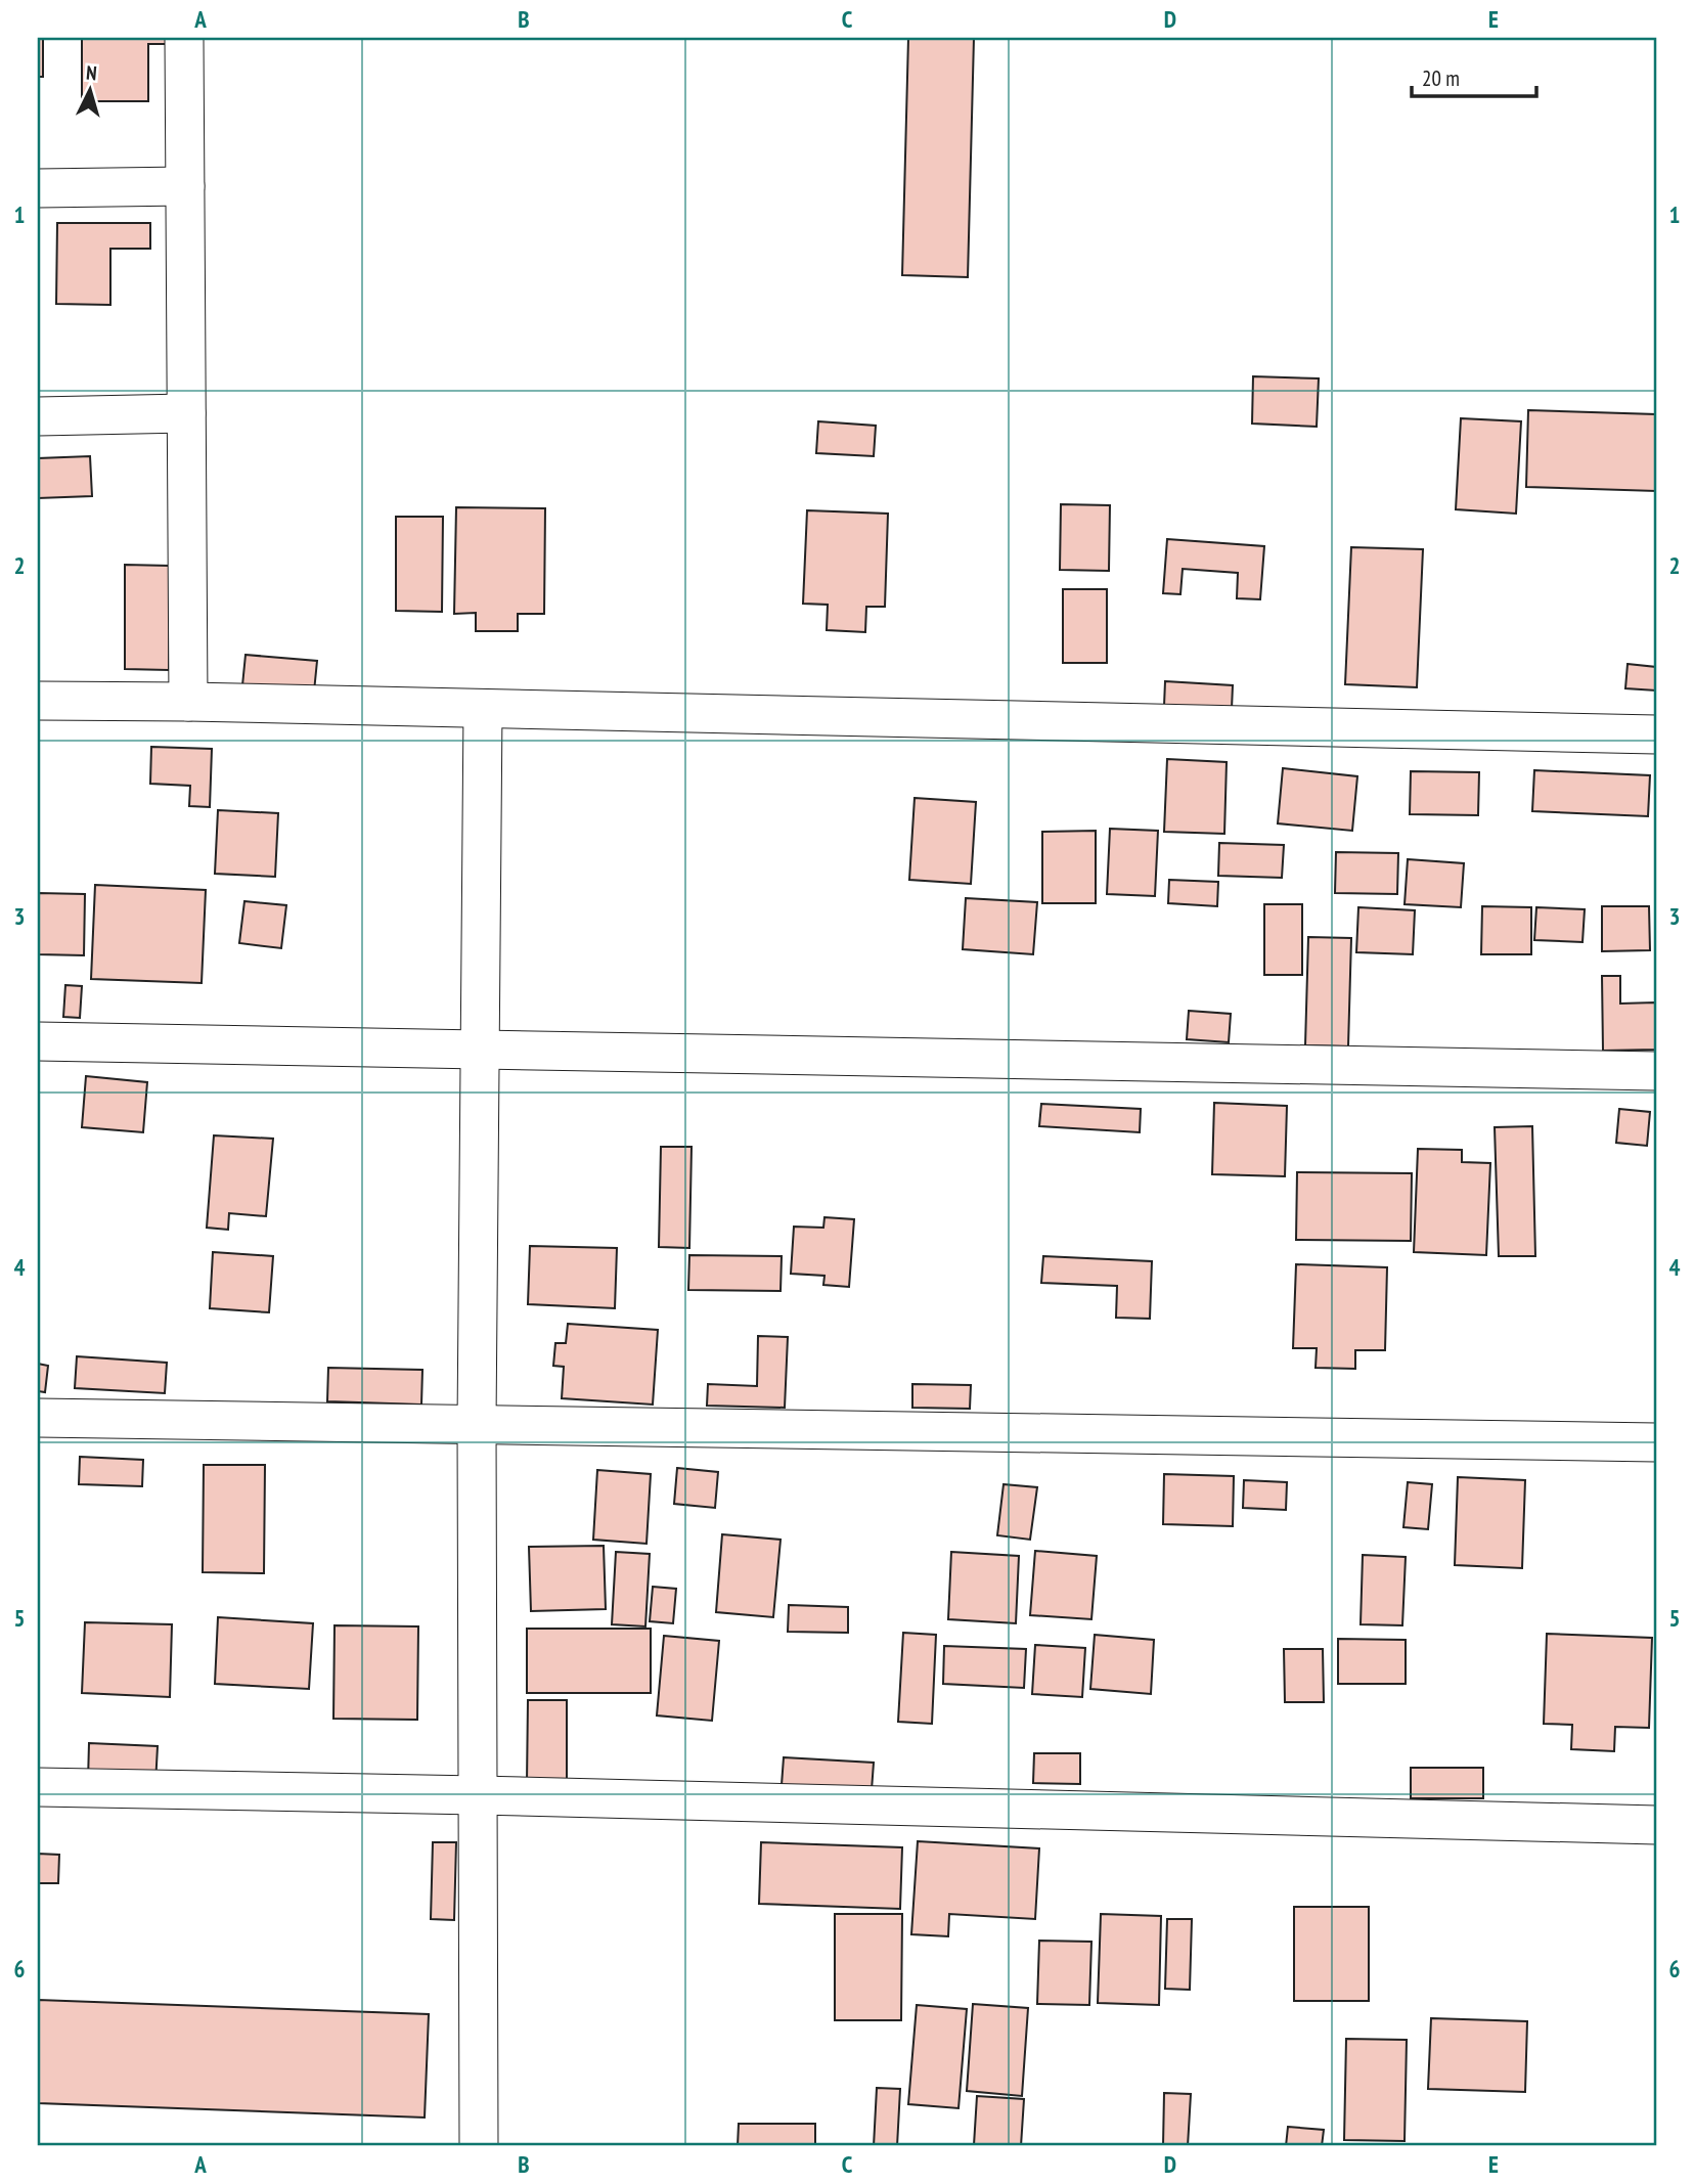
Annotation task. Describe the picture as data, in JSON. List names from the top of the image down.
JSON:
{
  "scale_bar": "20 m",
  "north": "top",
  "grid": {
    "columns": [
      "A",
      "B",
      "C",
      "D",
      "E"
    ],
    "rows": [
      "1",
      "2",
      "3",
      "4",
      "5",
      "6"
    ]
  }
}
